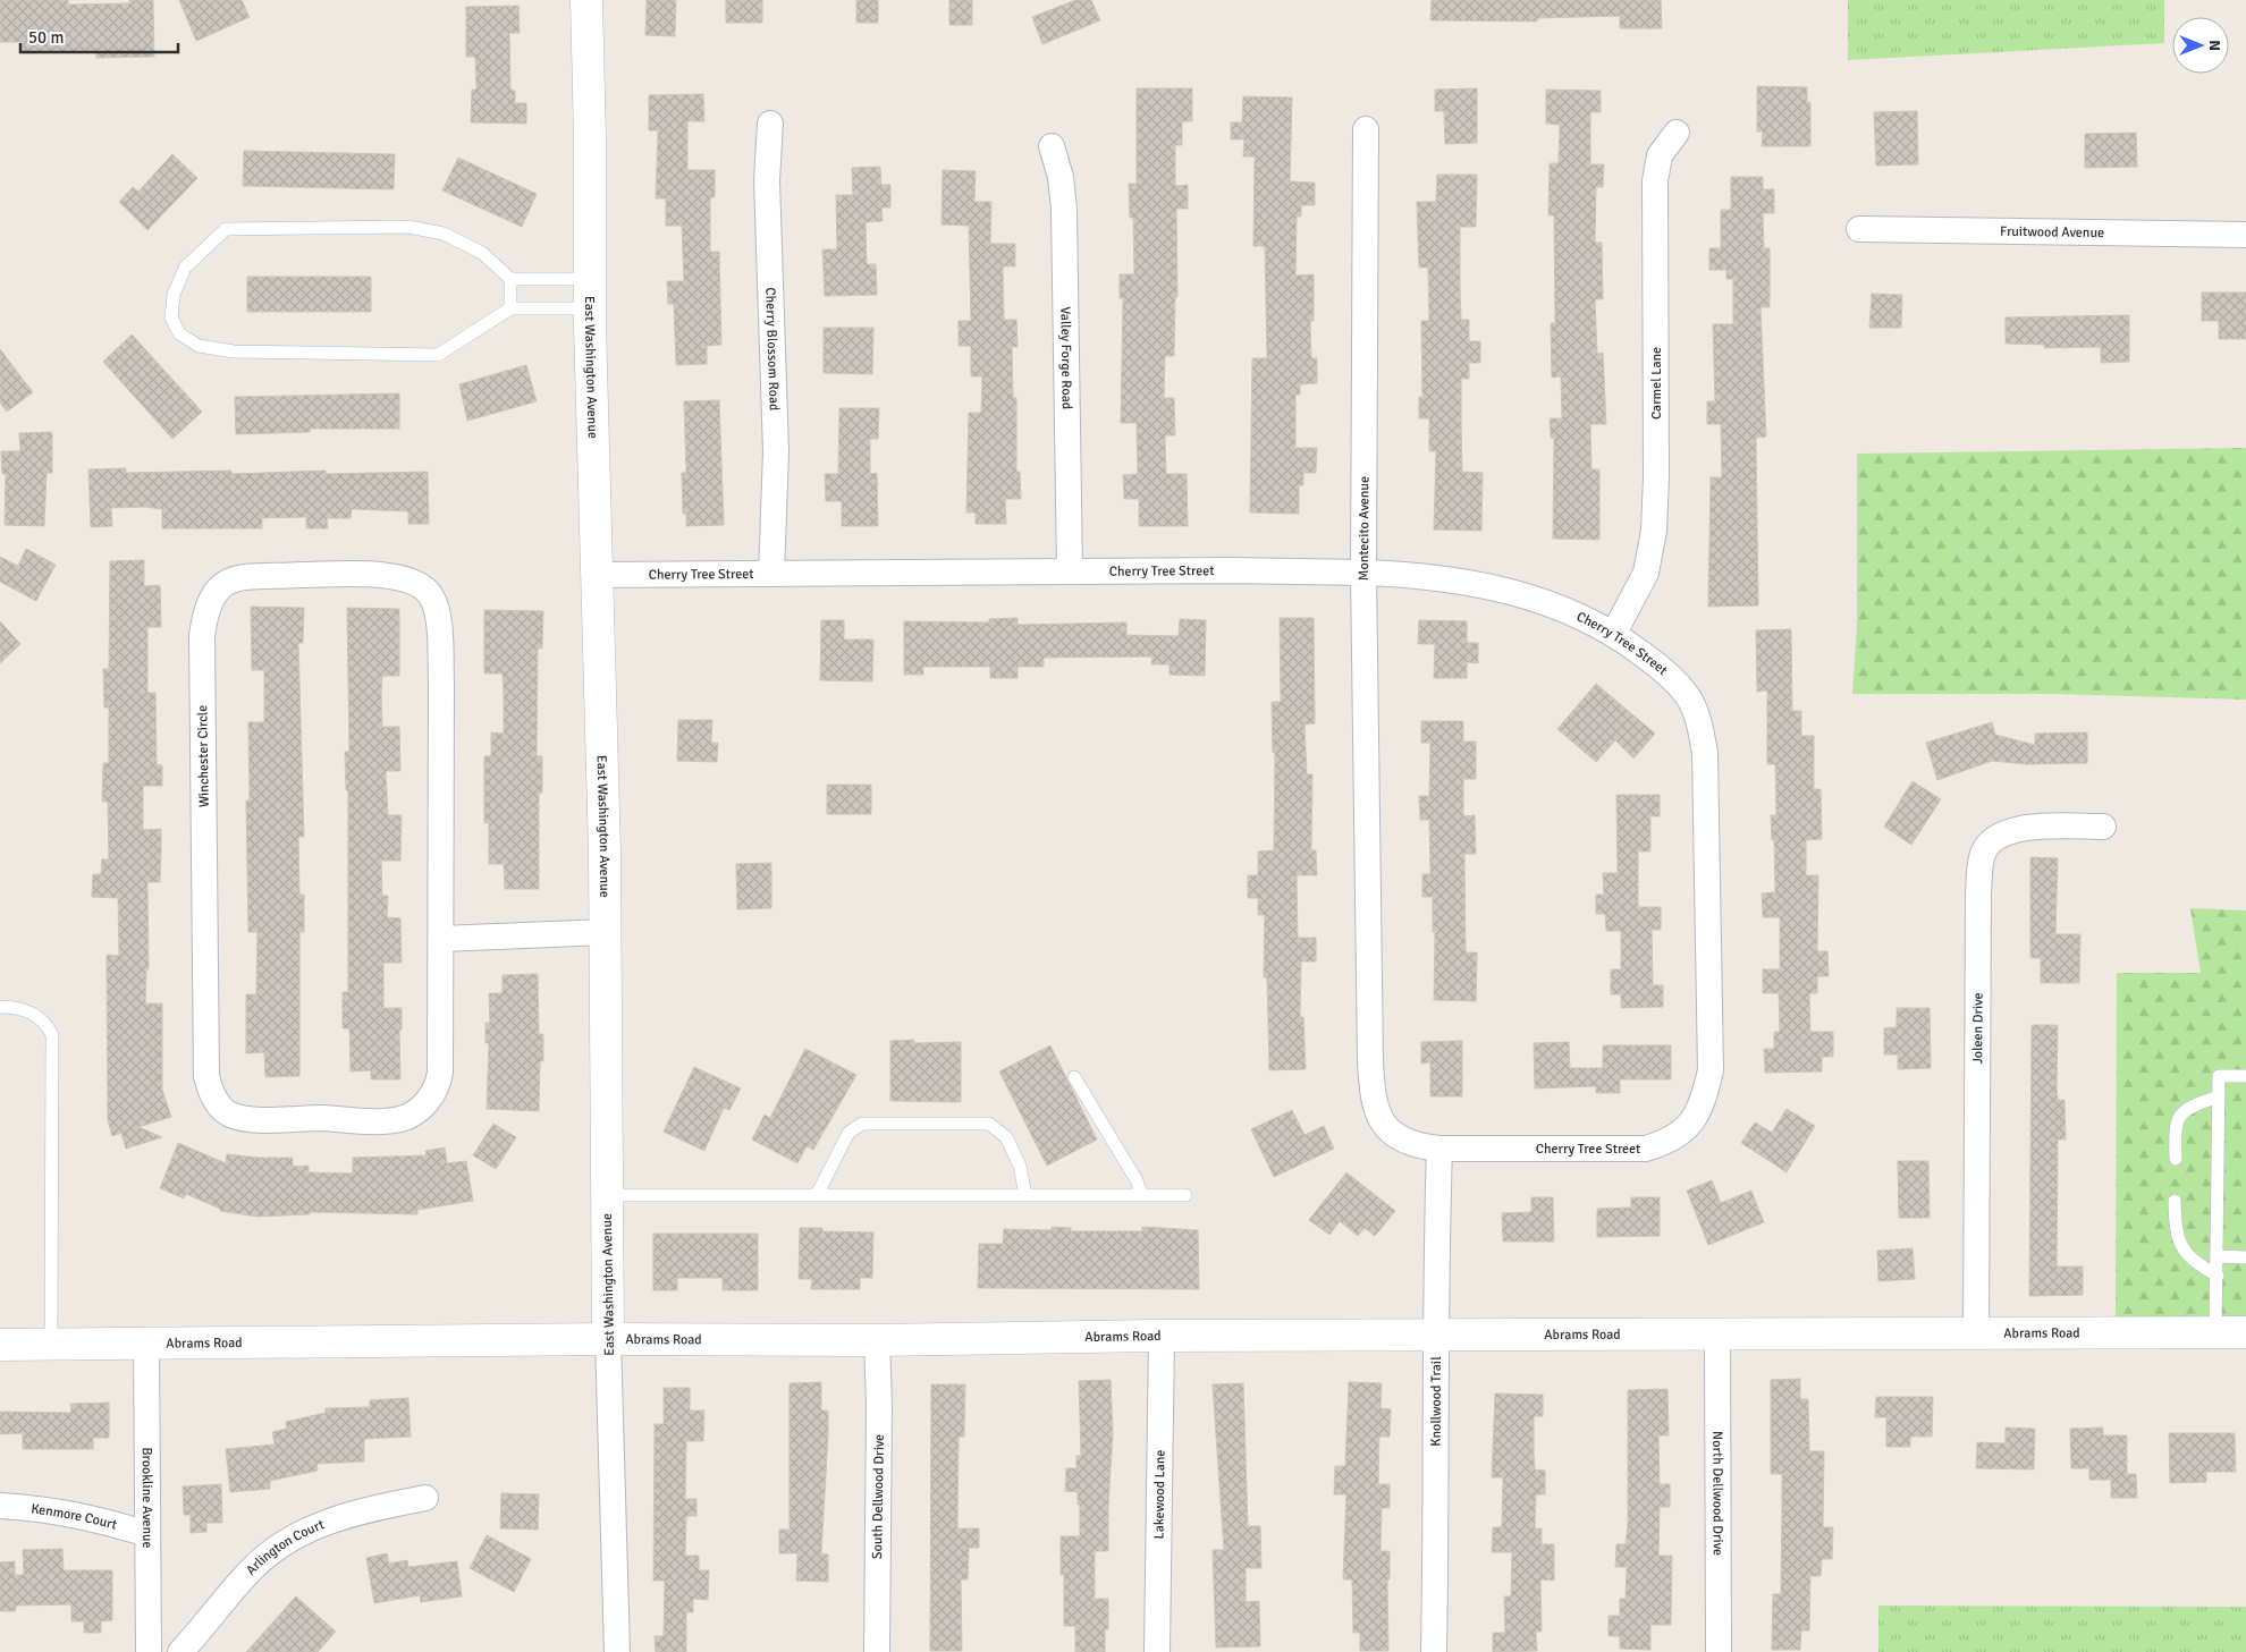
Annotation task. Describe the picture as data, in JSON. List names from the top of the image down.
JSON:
{
  "streets": {
    "street": [
      "Fruitwood Avenue",
      "Cherry Blossom Road",
      "Valley Forge Road",
      "East Washington Avenue",
      "Carmel Lane",
      "Montecito Avenue",
      "Cherry Tree Street",
      "Winchester Circle",
      "Joleen Drive",
      "Abrams Road",
      "Knollwood Trail",
      "North Dellwood Drive",
      "Lakewood Lane",
      "South Dellwood Drive",
      "Brookline Avenue",
      "Kenmore Court",
      "Arlington Court"
    ]
  },
  "crossings": [
    ["Cherry Blossom Road", "Cherry Tree Street"],
    ["Valley Forge Road", "Cherry Tree Street"],
    ["East Washington Avenue", "Cherry Tree Street"],
    ["East Washington Avenue", "Abrams Road"],
    ["Carmel Lane", "Cherry Tree Street"],
    ["Montecito Avenue", "Cherry Tree Street"],
    ["Cherry Tree Street", "Knollwood Trail"],
    ["Joleen Drive", "Abrams Road"],
    ["Abrams Road", "Knollwood Trail"],
    ["Abrams Road", "North Dellwood Drive"],
    ["Abrams Road", "Lakewood Lane"],
    ["Abrams Road", "South Dellwood Drive"],
    ["Abrams Road", "Brookline Avenue"],
    ["Brookline Avenue", "Kenmore Court"]
  ],
  "scale_bar": "50 m",
  "north": "right"
}
